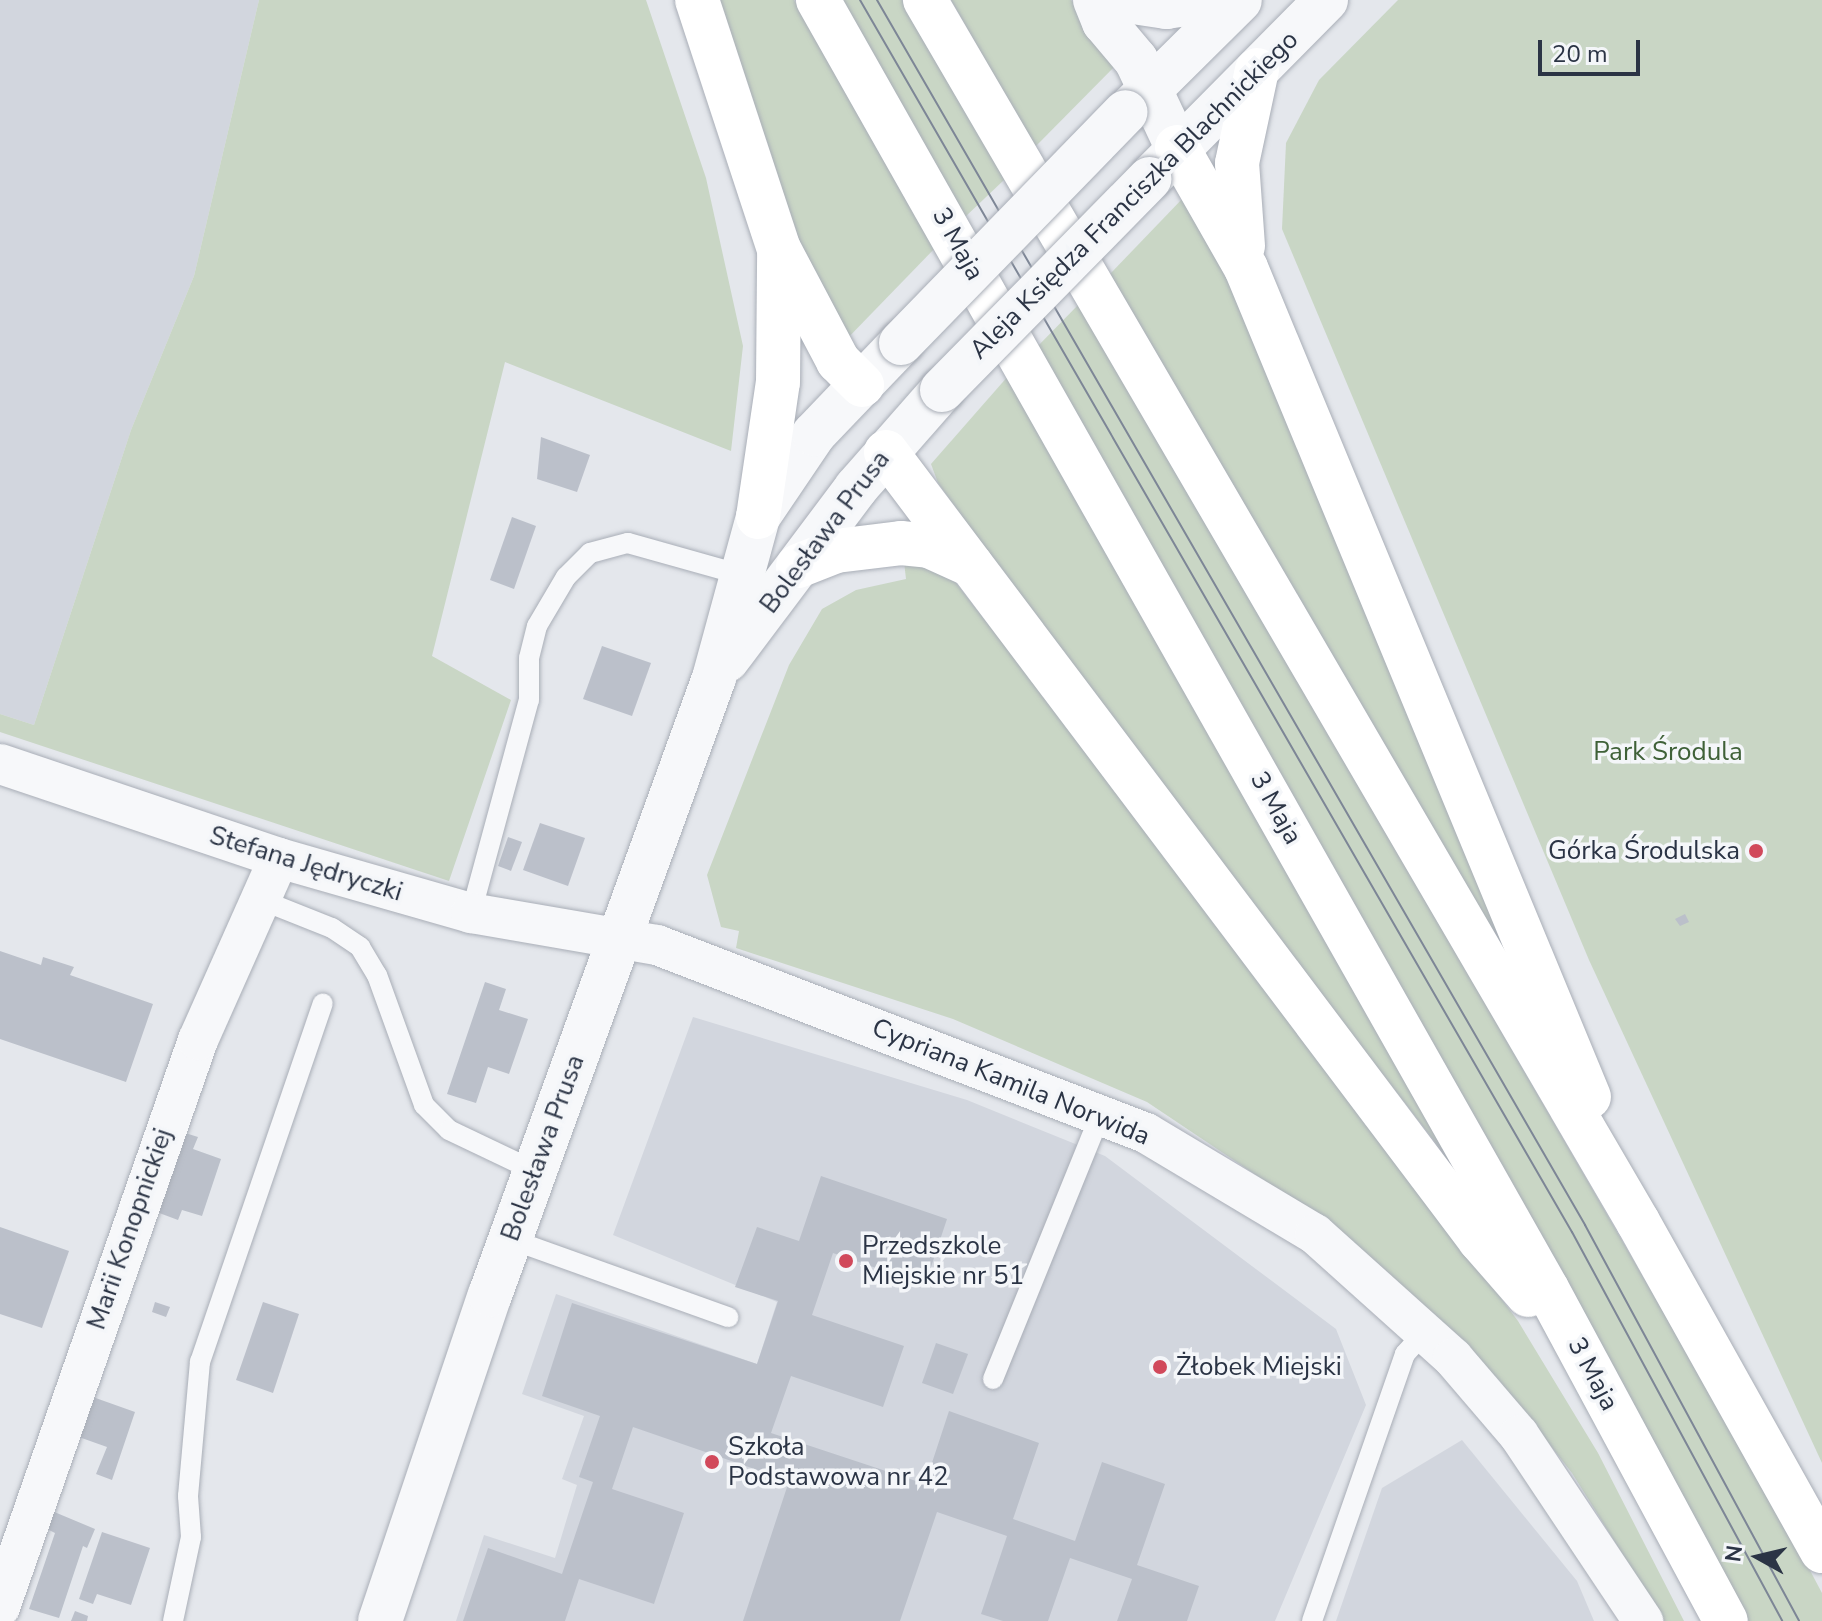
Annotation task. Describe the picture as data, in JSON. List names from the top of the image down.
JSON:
{
  "streets": {
    "main road": ["3 Maja"],
    "street": [
      "Aleja Księdza Franciszka Blachnickiego",
      "Bolesława Prusa",
      "Stefana Jędryczki",
      "Cypriana Kamila Norwida",
      "Marii Konopnickiej"
    ]
  },
  "crossings": [
    ["Aleja Księdza Franciszka Blachnickiego", "Bolesława Prusa"],
    ["Bolesława Prusa", "Stefana Jędryczki"],
    ["Bolesława Prusa", "Cypriana Kamila Norwida"],
    ["Stefana Jędryczki", "Cypriana Kamila Norwida"],
    ["Stefana Jędryczki", "Marii Konopnickiej"]
  ],
  "parks": ["Park Środula"],
  "places": [
    "Górka Środulska",
    "Przedszkole Miejskie nr 51",
    "Żłobek Miejski",
    "Szkoła Podstawowa nr 42"
  ],
  "scale_bar": "20 m",
  "north": "left"
}
